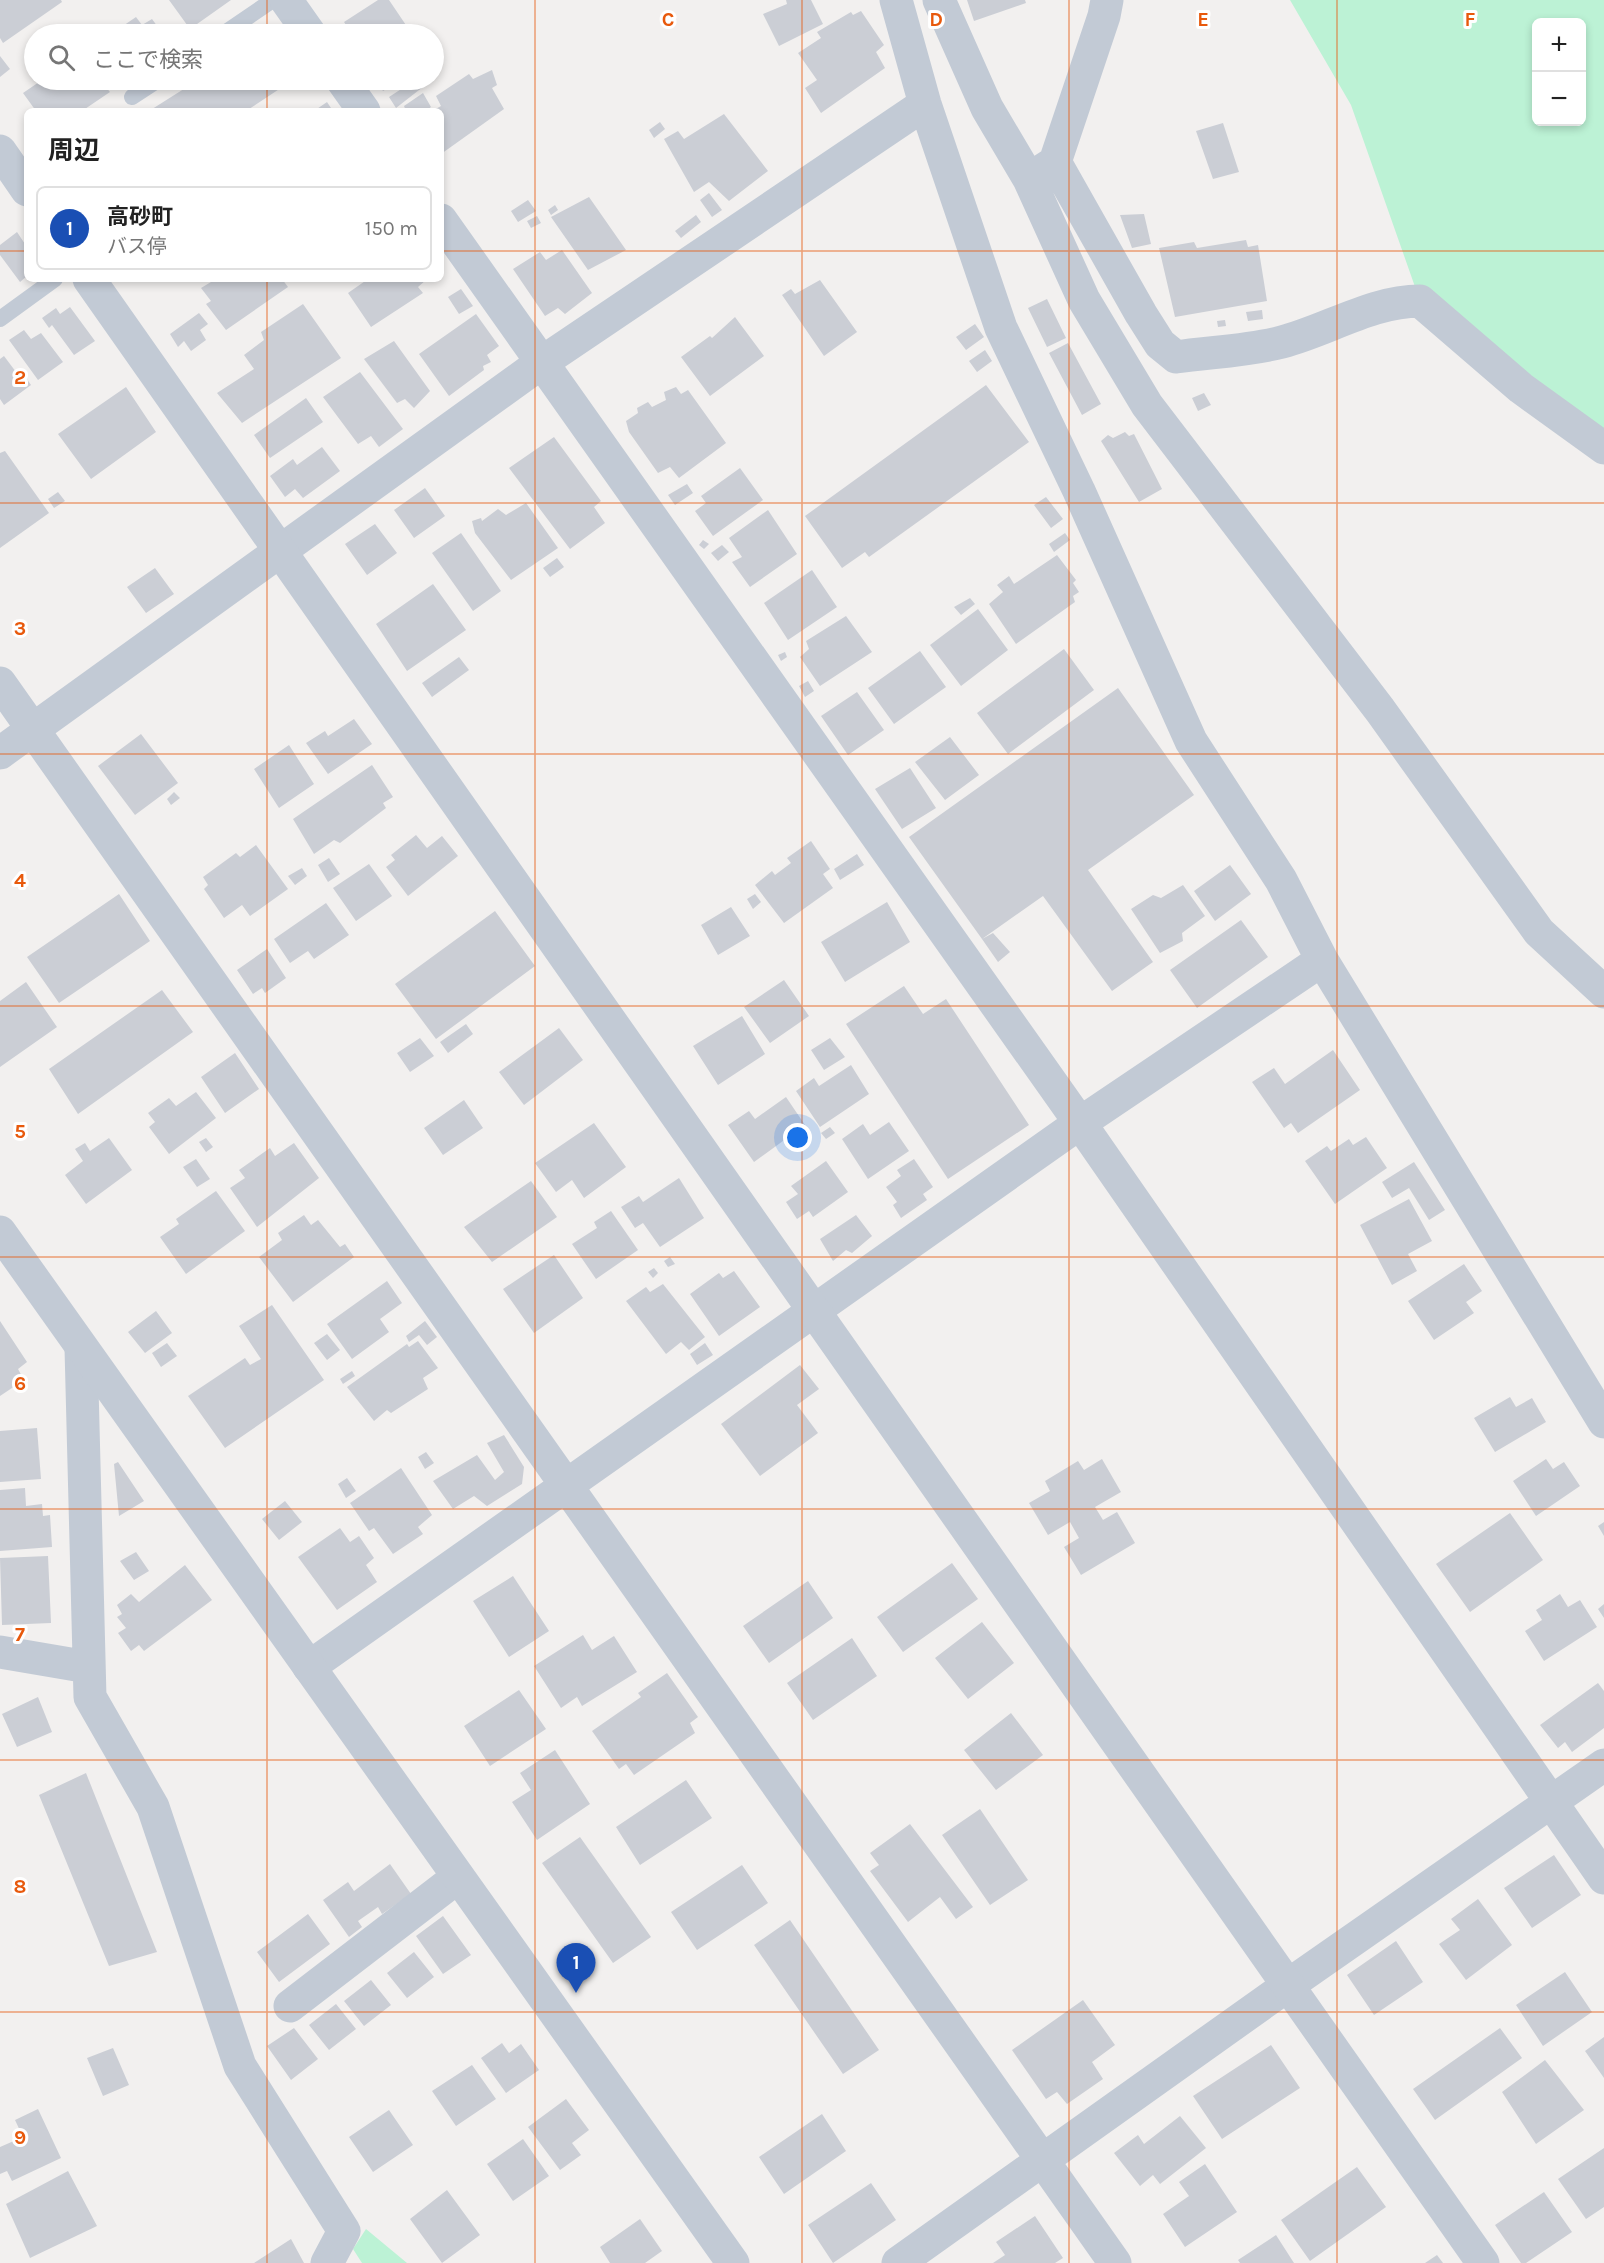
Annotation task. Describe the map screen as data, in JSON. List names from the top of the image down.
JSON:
{
  "page": {
    "map_buttons": ["+", "−"],
    "search": "ここで検索",
    "heading": "周辺",
    "list": [
      {
        "mark": "1",
        "name": "高砂町",
        "note": "バス停",
        "value": "150 m"
      }
    ],
    "pins": "1"
  },
  "grid": {
    "columns": [
      "C",
      "D",
      "E",
      "F"
    ],
    "rows": [
      "2",
      "3",
      "4",
      "5",
      "6",
      "7",
      "8",
      "9"
    ]
  }
}
